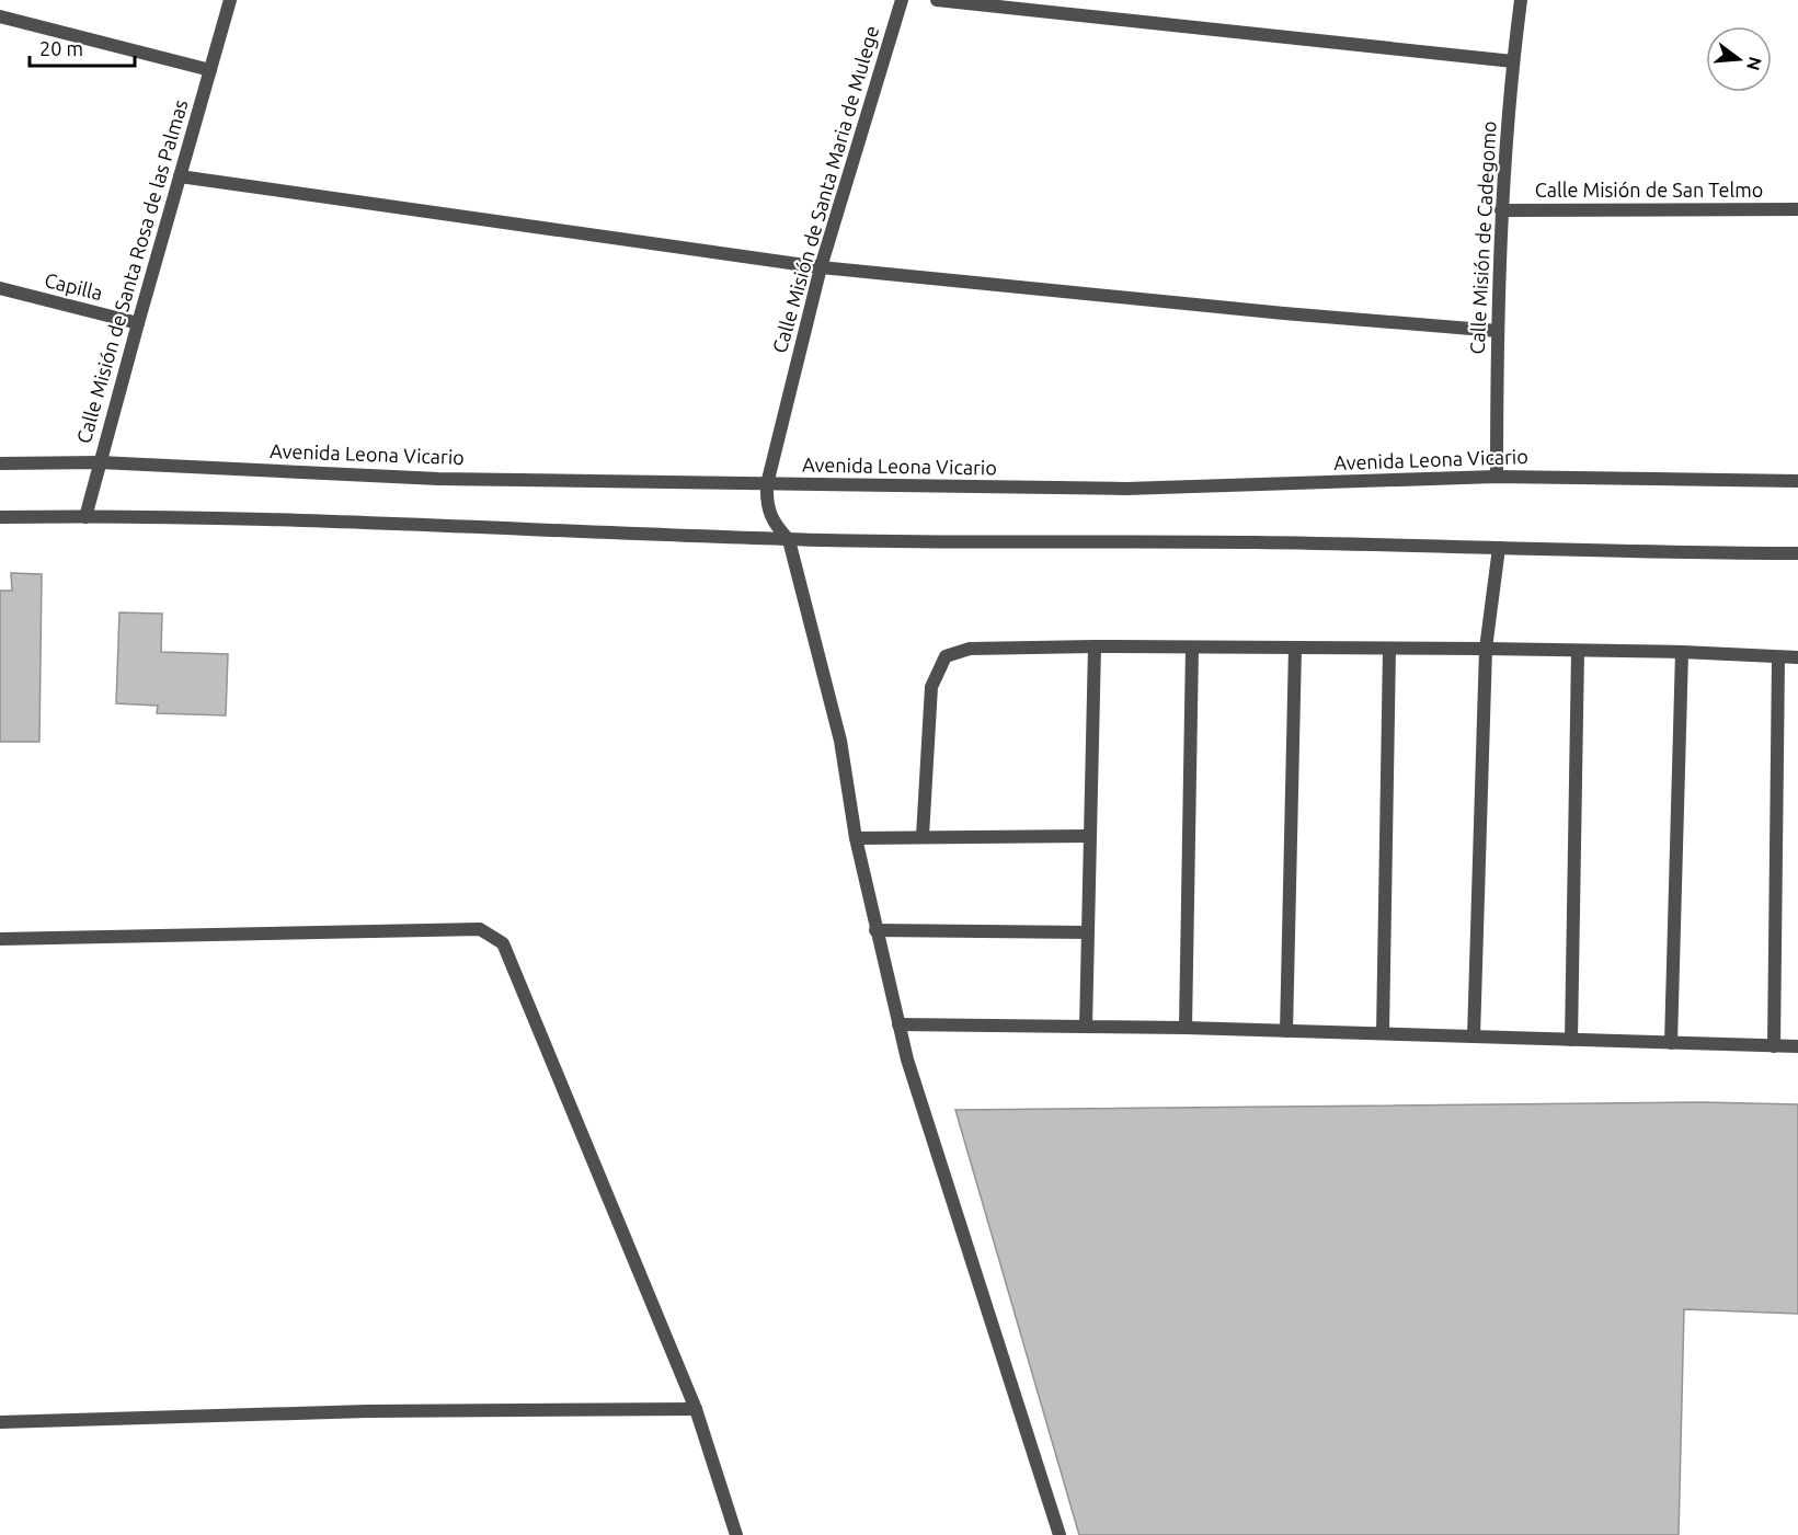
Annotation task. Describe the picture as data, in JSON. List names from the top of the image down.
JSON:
{
  "streets": {
    "street": [
      "Calle Misión de Santa Maria de Mulege",
      "Calle Misión de San Telmo",
      "Calle Misión de Cadegomo",
      "Calle Misión de Santa Rosa de las Palmas",
      "Capilla",
      "Avenida Leona Vicario"
    ]
  },
  "crossings": [
    ["Calle Misión de Santa Maria de Mulege", "Avenida Leona Vicario"],
    ["Calle Misión de San Telmo", "Calle Misión de Cadegomo"],
    ["Calle Misión de Cadegomo", "Avenida Leona Vicario"],
    ["Calle Misión de Santa Rosa de las Palmas", "Capilla"],
    ["Calle Misión de Santa Rosa de las Palmas", "Avenida Leona Vicario"]
  ],
  "scale_bar": "20 m",
  "north": "right"
}
